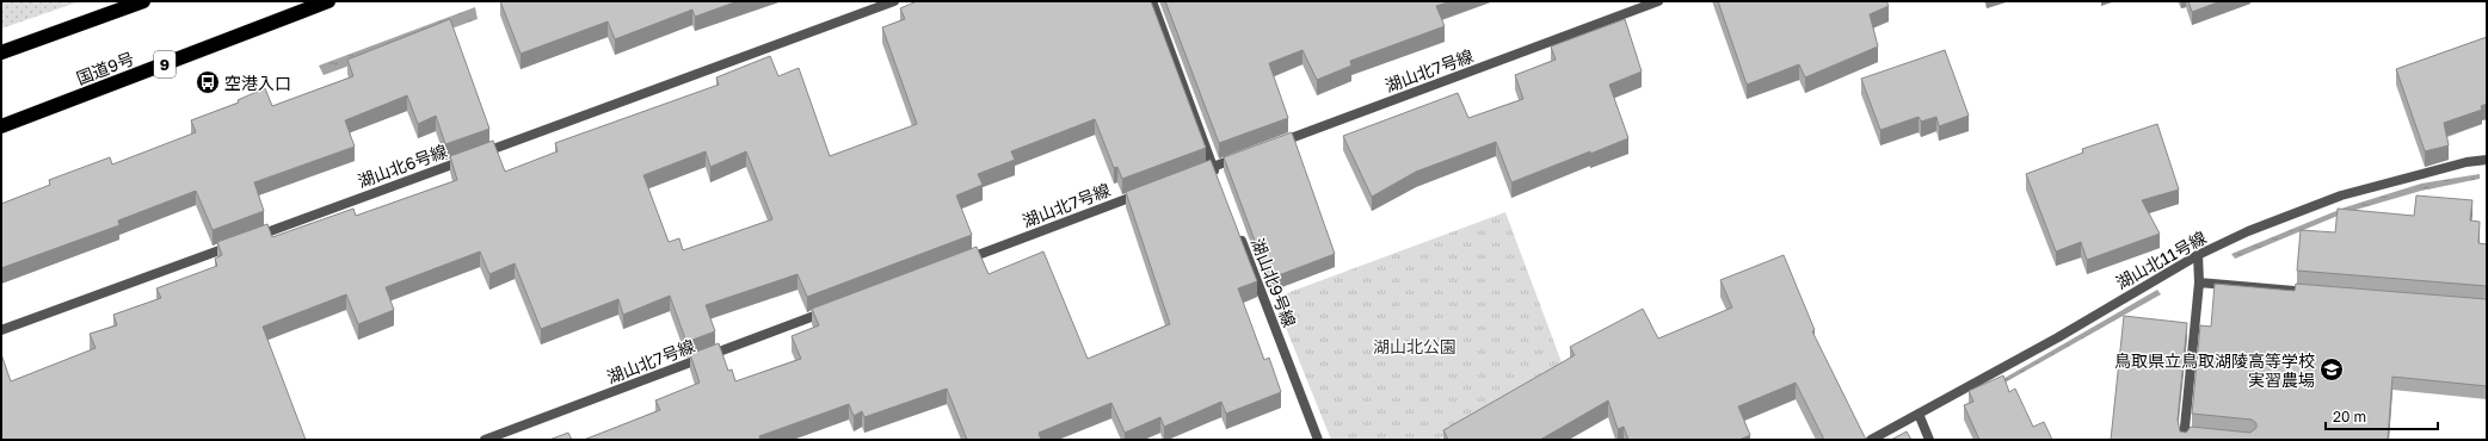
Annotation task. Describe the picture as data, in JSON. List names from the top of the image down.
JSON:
{
  "streets": {
    "highway": ["9", "国道9号"],
    "street": [
      "湖山北7号線",
      "湖山北6号線",
      "湖山北11号線",
      "湖山北9号線"
    ]
  },
  "parks": ["湖山北公園"],
  "places": {
    "bus stop": ["空港入口"],
    "school or university": ["鳥取県立鳥取湖陵高等学校 実習農場"]
  },
  "scale_bar": "20 m"
}
